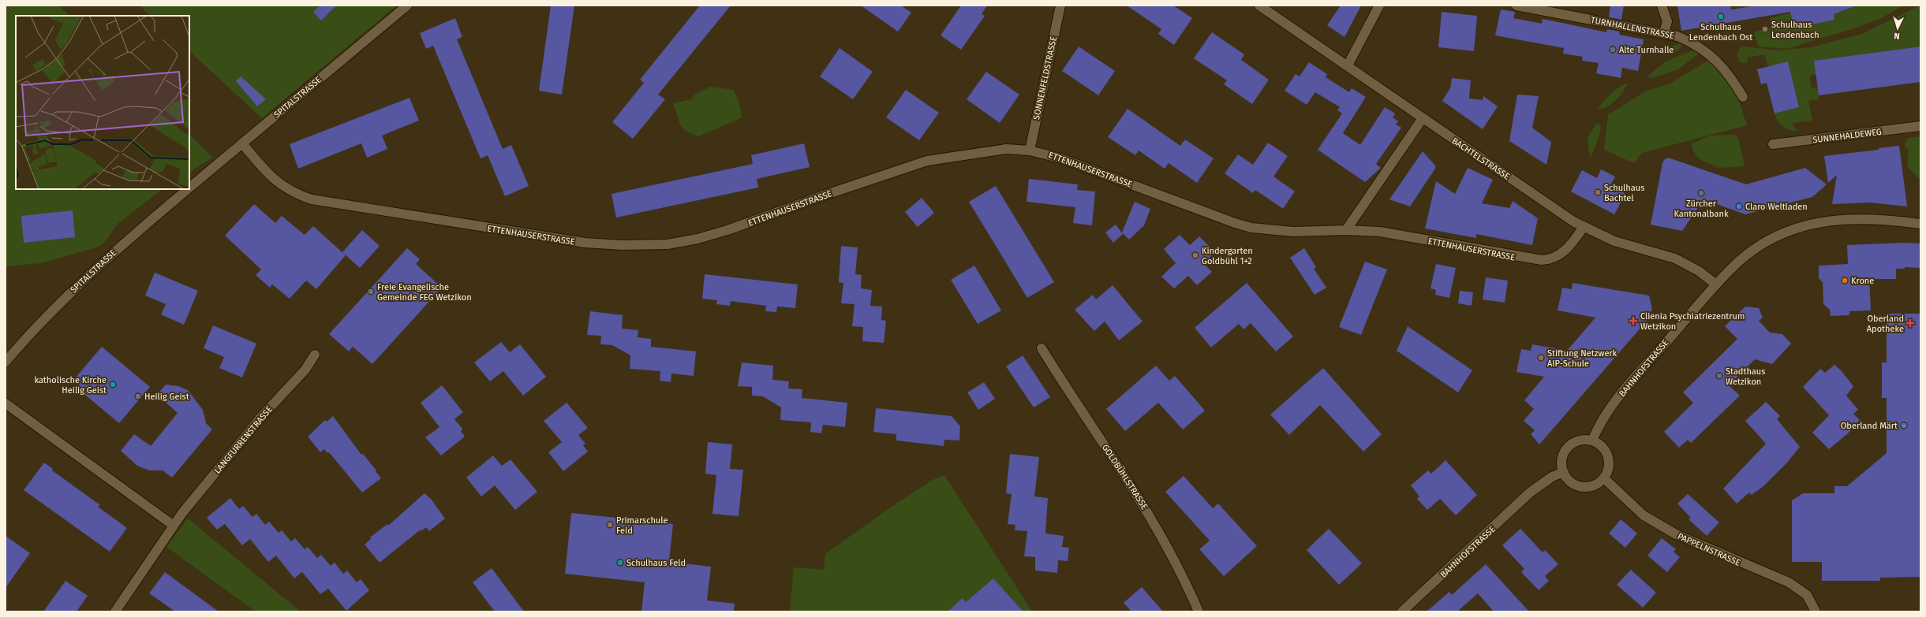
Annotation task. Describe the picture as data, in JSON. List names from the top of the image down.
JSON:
{
  "streets": {
    "street": [
      "TURNHALLENSTRASSE",
      "SONNENFELDSTRASSE",
      "SPITALSTRASSE",
      "SUNNEHALDEWEG",
      "BACHTELSTRASSE",
      "ETTENHAUSERSTRASSE",
      "BAHNHOFSTRASSE",
      "LANGFURRENSTRASSE",
      "GOLDBÜHLSTRASSE",
      "PAPPELNSTRASSE"
    ]
  },
  "crossings": [
    ["SONNENFELDSTRASSE", "ETTENHAUSERSTRASSE"],
    ["SPITALSTRASSE", "ETTENHAUSERSTRASSE"],
    ["BACHTELSTRASSE", "ETTENHAUSERSTRASSE"],
    ["BACHTELSTRASSE", "BAHNHOFSTRASSE"],
    ["BAHNHOFSTRASSE", "PAPPELNSTRASSE"]
  ],
  "places": {
    "other": [
      "Schulhaus Lendenbach Ost",
      "Schulhaus Lendenbach",
      "Alte Turnhalle",
      "Schulhaus Bachtel",
      "Zürcher Kantonalbank",
      "Claro Weltladen",
      "Kindergarten Goldbühl 1+2",
      "Krone",
      "Freie Evangelische Gemeinde FEG Wetzikon",
      "Stiftung Netzwerk AIP-Schule",
      "Stadthaus Wetzikon",
      "katholische Kirche Heilig Geist",
      "Heilig Geist",
      "Oberland Märt",
      "Primarschule Feld",
      "Schulhaus Feld"
    ],
    "health": ["Clienia Psychiatriezentrum Wetzikon", "Oberland Apotheke"]
  },
  "north": "bottom"
}
